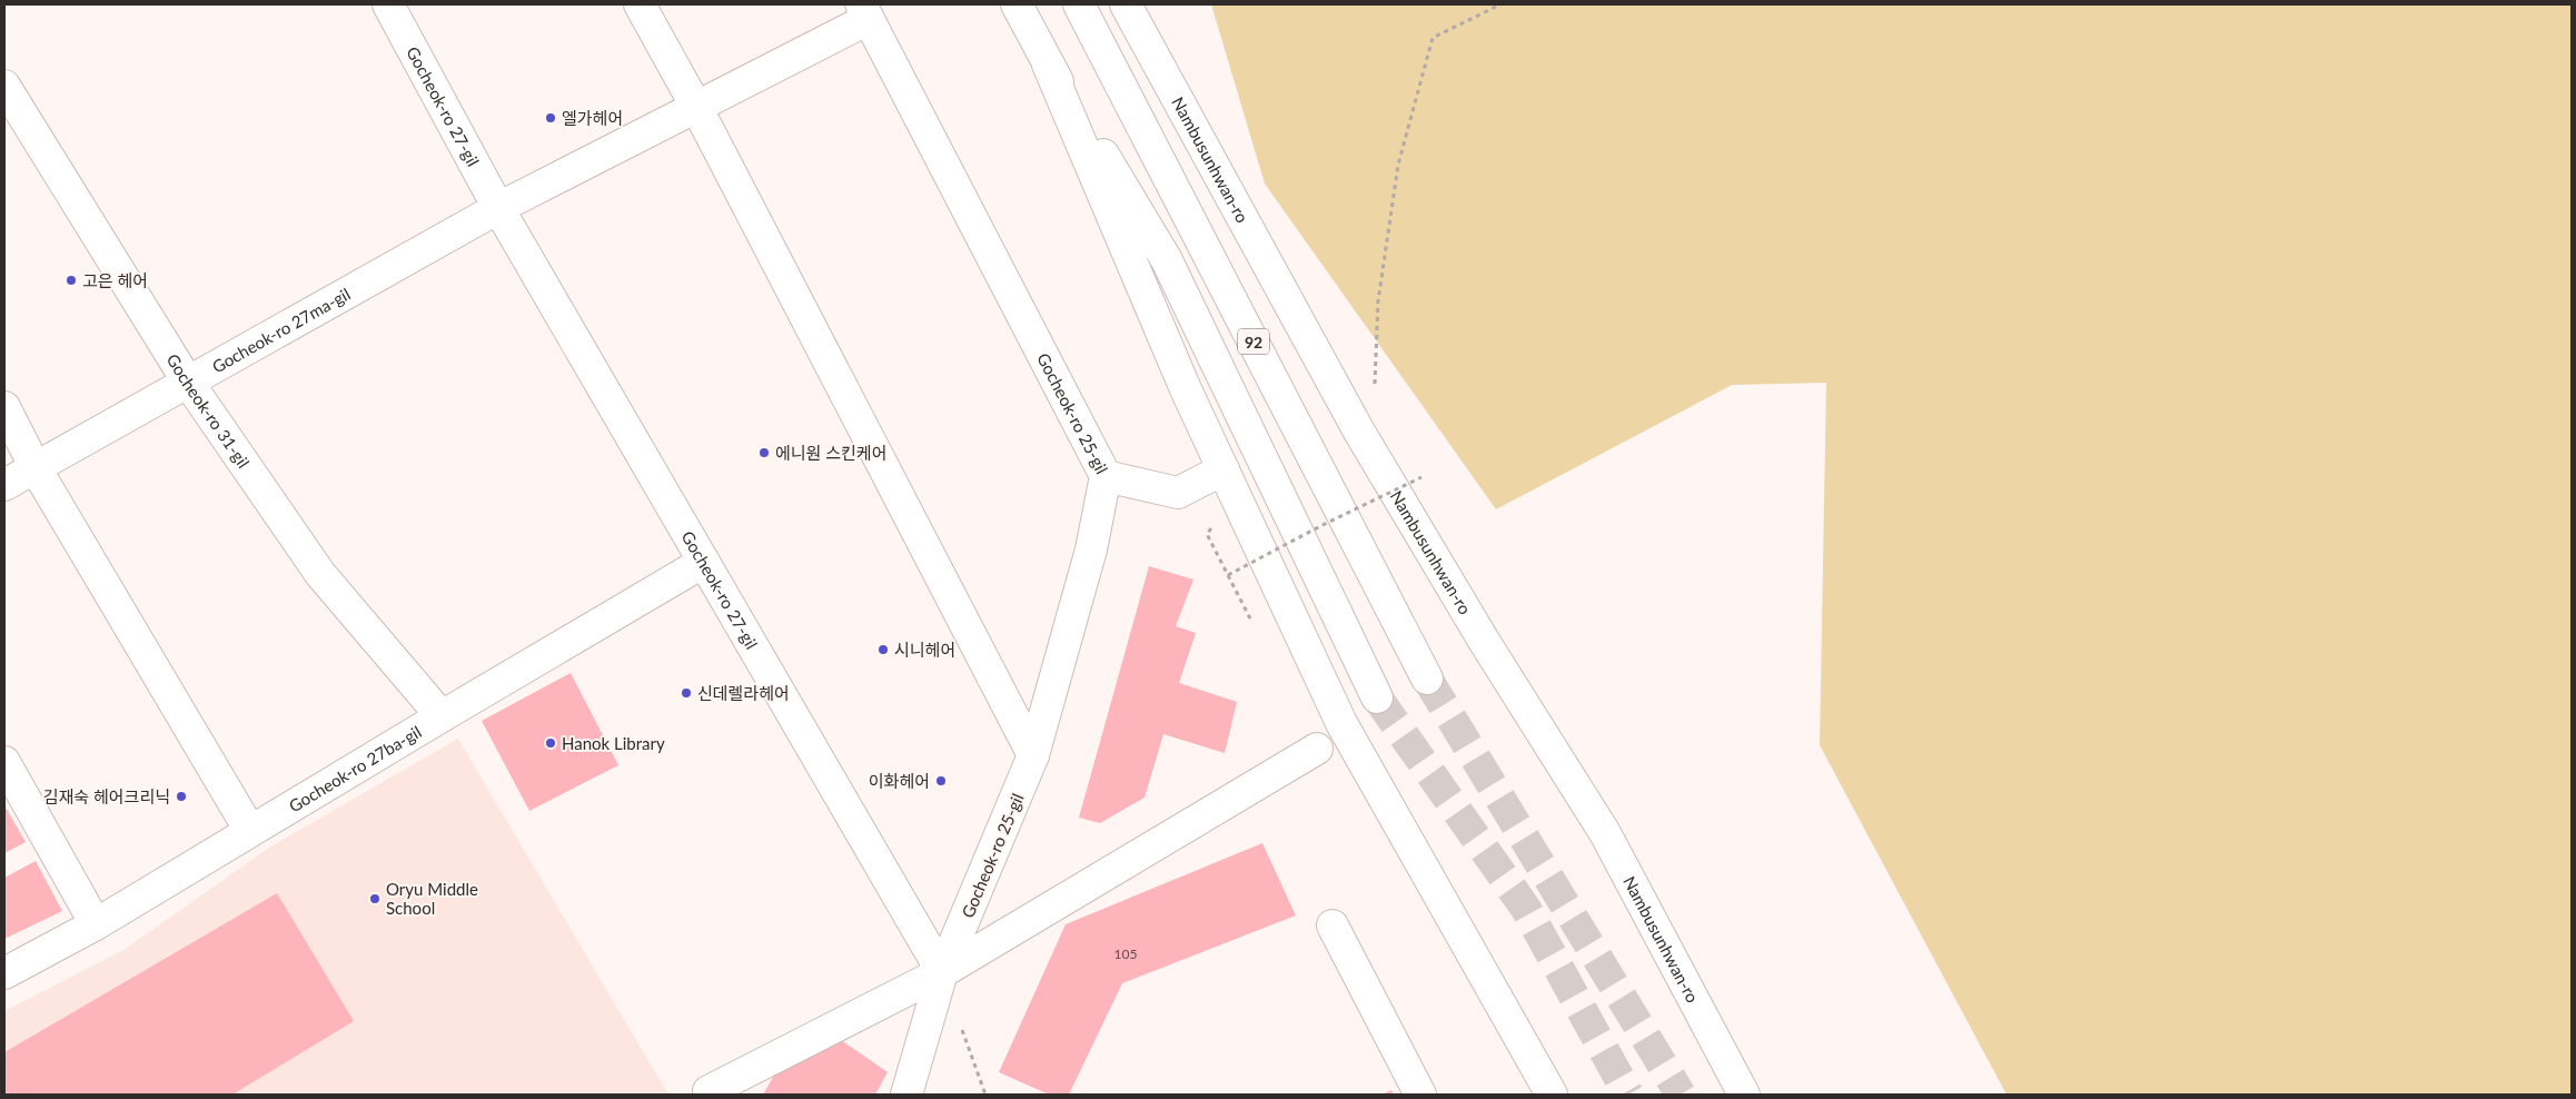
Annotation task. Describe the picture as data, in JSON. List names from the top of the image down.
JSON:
{
  "streets": {
    "street": [
      "Gocheok-ro 27-gil",
      "Nambusunhwan-ro",
      "Gocheok-ro 27ma-gil",
      "92",
      "Gocheok-ro 31-gil",
      "Gocheok-ro 25-gil",
      "Gocheok-ro 27ba-gil"
    ]
  },
  "crossings": [
    ["Gocheok-ro 27-gil", "Gocheok-ro 27ma-gil"],
    ["Gocheok-ro 27-gil", "Gocheok-ro 25-gil"],
    ["Gocheok-ro 27-gil", "Gocheok-ro 27ba-gil"],
    ["Gocheok-ro 27ma-gil", "Gocheok-ro 31-gil"],
    ["Gocheok-ro 31-gil", "Gocheok-ro 27ba-gil"]
  ],
  "places": [
    "엘가헤어",
    "고은 헤어",
    "에니원 스킨케어",
    "시니헤어",
    "신데렐라헤어",
    "Hanok Library",
    "이화헤어",
    "김재숙 헤어크리닉",
    "Oryu Middle School"
  ],
  "house_numbers": ["105"]
}
